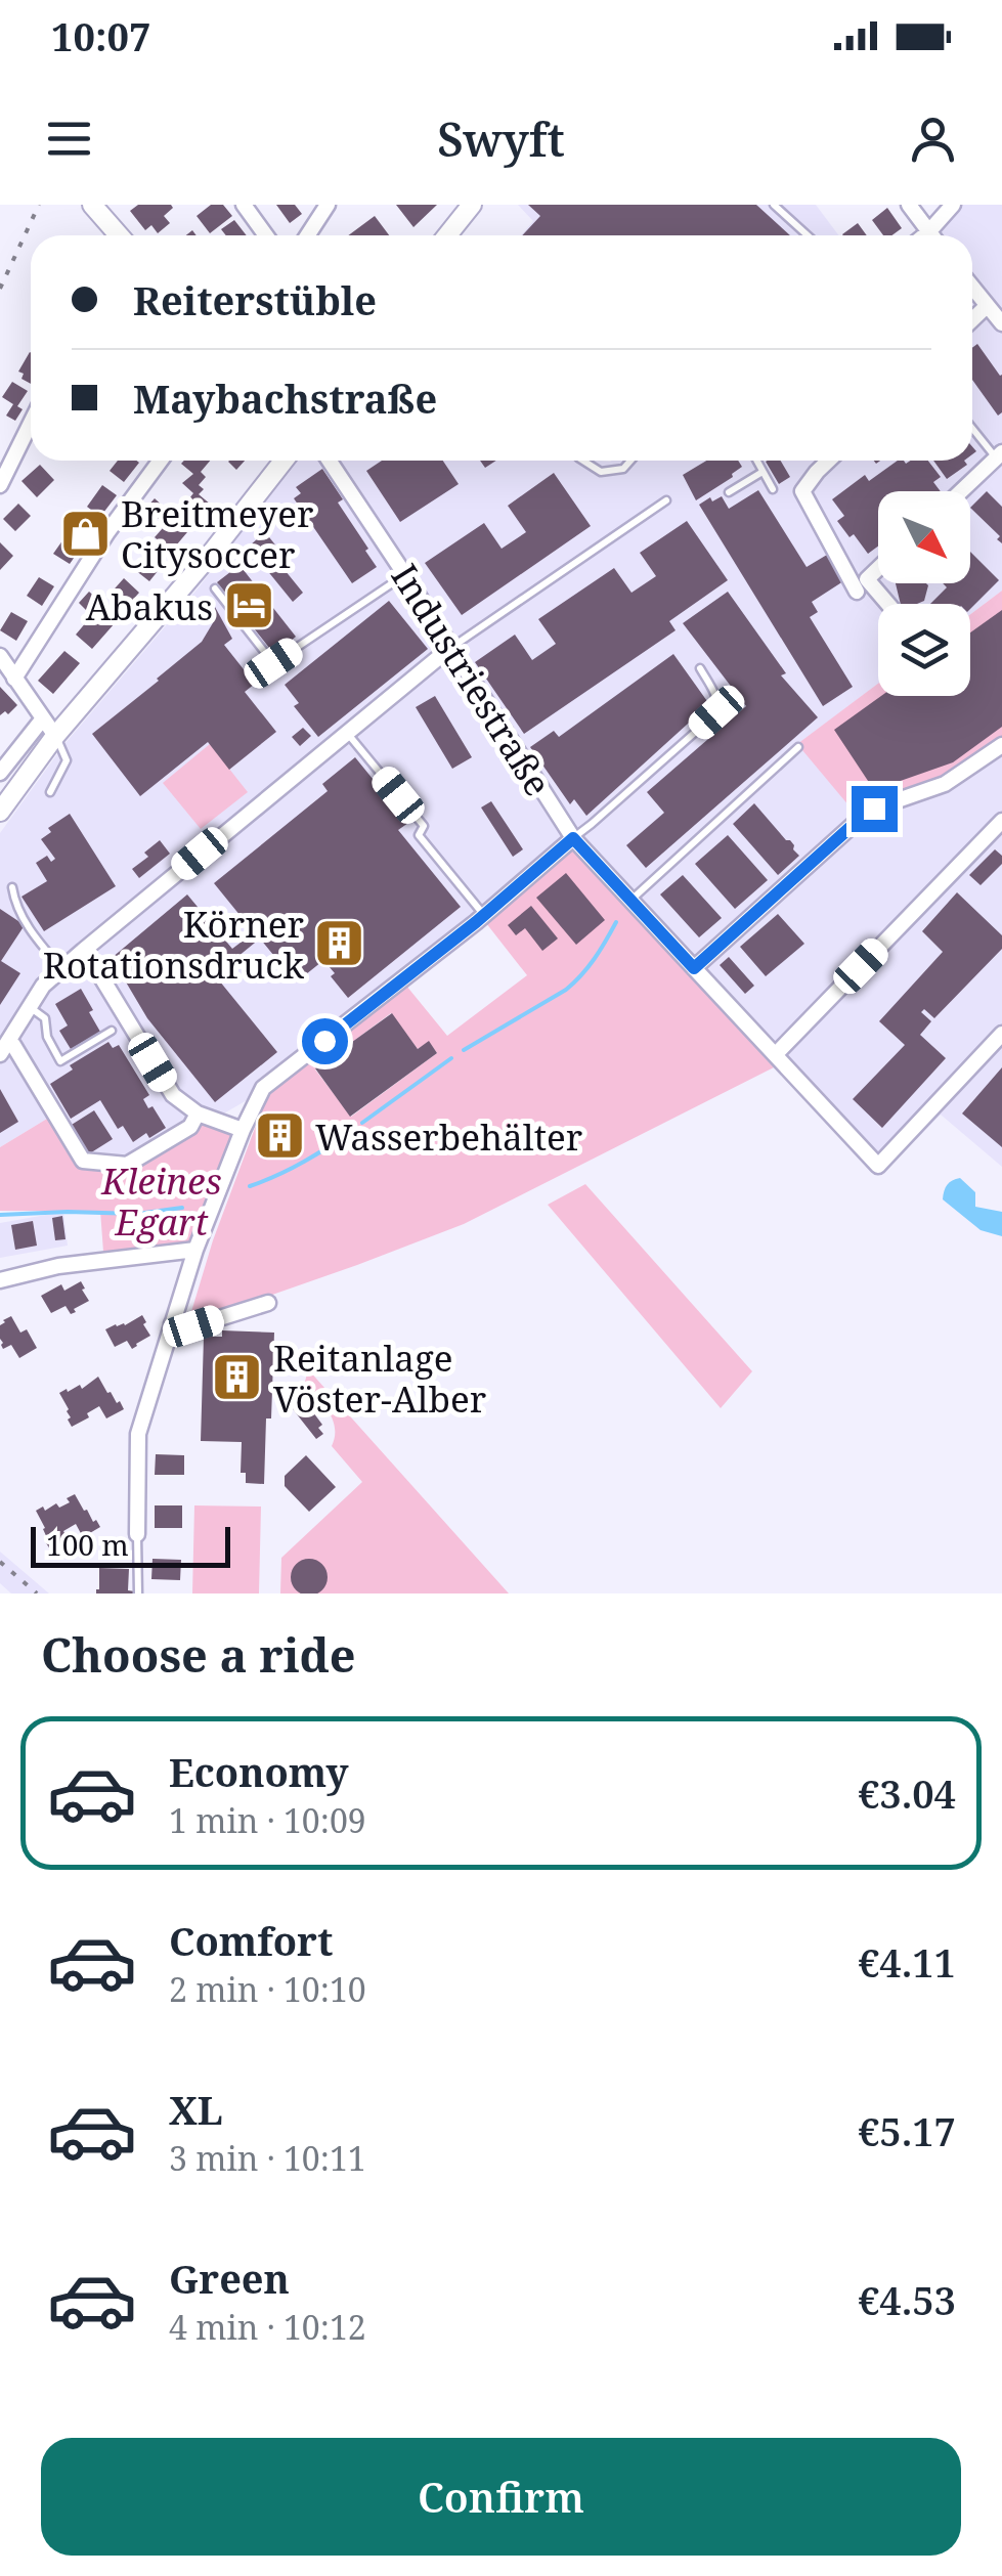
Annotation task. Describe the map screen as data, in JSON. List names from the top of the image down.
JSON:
{
  "streets": {
    "street": ["Industriestraße"]
  },
  "parks": ["Kleines Egart"],
  "places": {
    "shop": ["Breitmeyer Citysoccer"],
    "hotel": ["Abakus"],
    "building": ["Körner Rotationsdruck", "Wasserbehälter", "Reitanlage Vöster-Alber"]
  },
  "scale_bar": "100 m",
  "north": "bottom right",
  "page": {
    "status": "10:07",
    "header": "Swyft",
    "banner": ["Reiterstüble", "Maybachstraße"],
    "scale": "100 m",
    "heading": "Choose a ride",
    "list": [
      {
        "name": "Economy",
        "note": "1 min · 10:09",
        "value": "€3.04"
      },
      {
        "name": "Comfort",
        "note": "2 min · 10:10",
        "value": "€4.11"
      },
      {
        "name": "XL",
        "note": "3 min · 10:11",
        "value": "€5.17"
      },
      {
        "name": "Green",
        "note": "4 min · 10:12",
        "value": "€4.53"
      }
    ],
    "buttons": "Confirm"
  }
}
